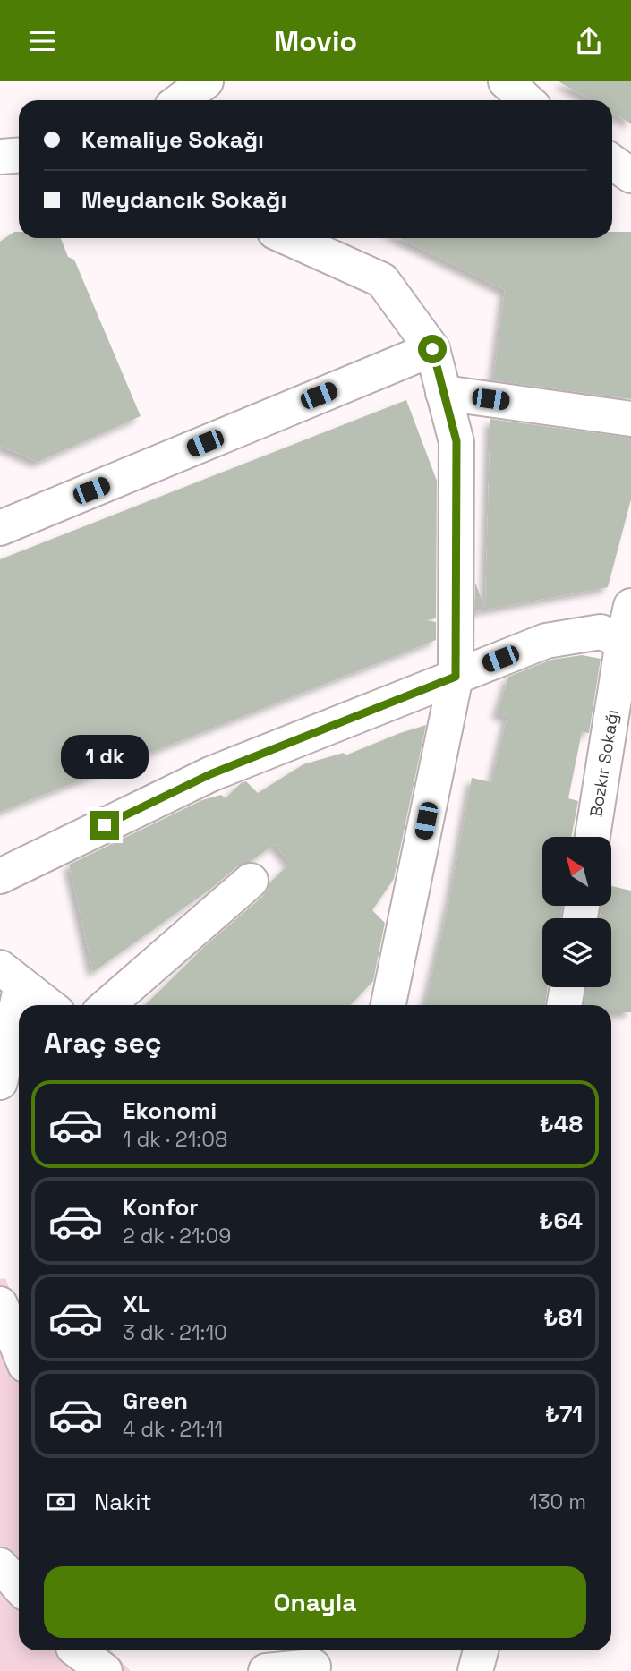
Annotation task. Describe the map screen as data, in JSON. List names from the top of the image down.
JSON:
{
  "streets": {
    "street": ["Bozkır Sokağı"]
  },
  "north": "top left",
  "page": {
    "header": "Movio",
    "banner": ["Kemaliye Sokağı", "Meydancık Sokağı"],
    "bubble": "1 dk",
    "heading": "Araç seç",
    "list": [
      {
        "name": "Ekonomi",
        "note": "1 dk · 21:08",
        "value": "₺48"
      },
      {
        "name": "Konfor",
        "note": "2 dk · 21:09",
        "value": "₺64"
      },
      {
        "name": "XL",
        "note": "3 dk · 21:10",
        "value": "₺81"
      },
      {
        "name": "Green",
        "note": "4 dk · 21:11",
        "value": "₺71"
      }
    ],
    "pay": ["Nakit", "130 m"],
    "buttons": "Onayla"
  }
}
